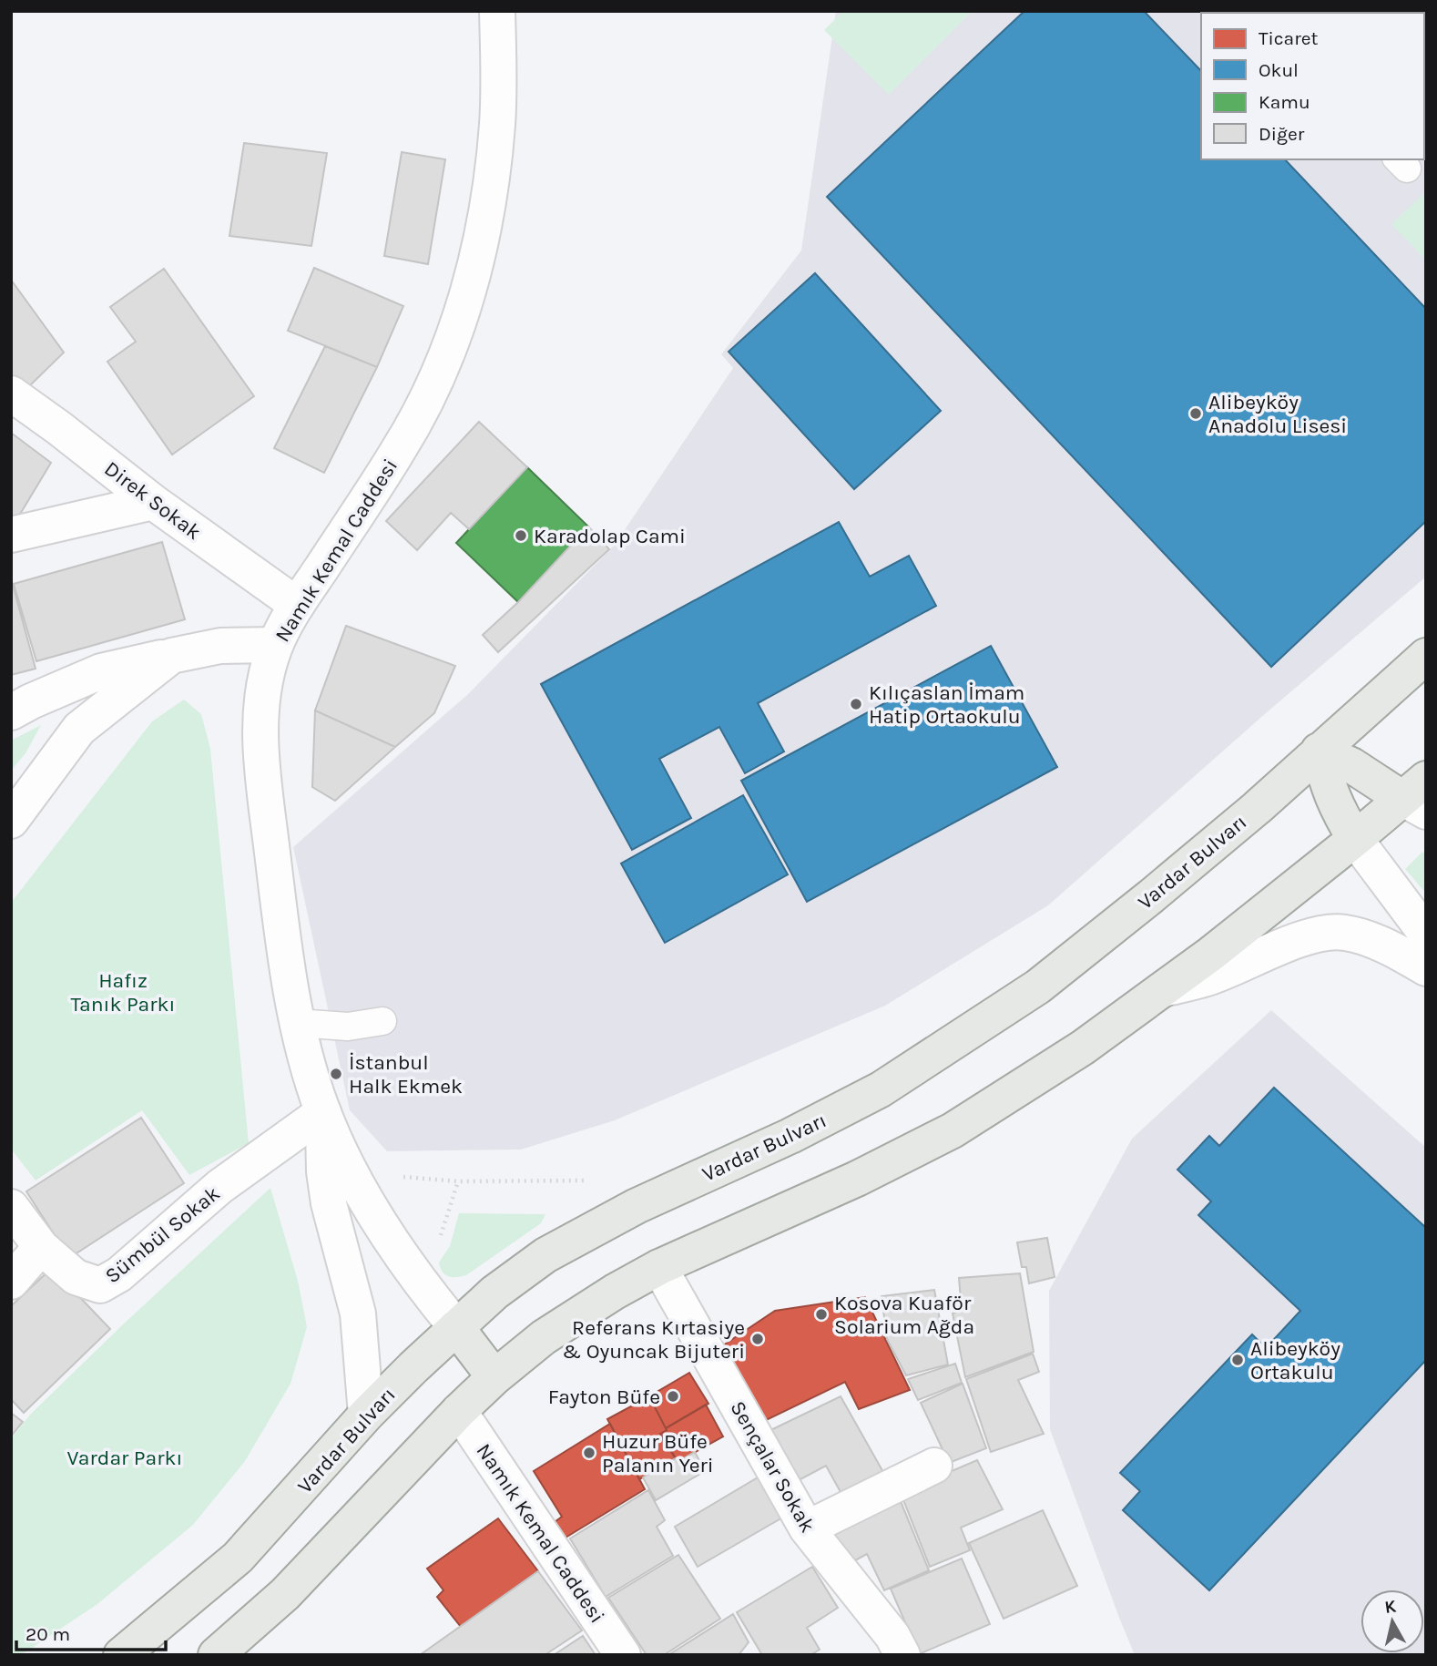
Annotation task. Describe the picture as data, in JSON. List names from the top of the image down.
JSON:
{
  "streets": {
    "main road": ["Vardar Bulvarı"],
    "street": [
      "Direk Sokak",
      "Namık Kemal Caddesi",
      "Sümbül Sokak",
      "Sençalar Sokak"
    ]
  },
  "crossings": [
    ["Direk Sokak", "Namık Kemal Caddesi"],
    ["Namık Kemal Caddesi", "Vardar Bulvarı"],
    ["Namık Kemal Caddesi", "Sümbül Sokak"]
  ],
  "parks": ["Hafız Tanık Parkı", "Vardar Parkı"],
  "places": [
    "Alibeyköy Anadolu Lisesi",
    "Karadolap Cami",
    "Kılıçaslan İmam Hatip Ortaokulu",
    "İstanbul Halk Ekmek",
    "Kosova Kuaför Solarium Ağda",
    "Referans Kırtasiye & Oyuncak Bijuteri",
    "Alibeyköy Ortakulu",
    "Fayton Büfe",
    "Huzur Büfe Palanın Yeri"
  ],
  "legend": [
    "Ticaret",
    "Okul",
    "Kamu",
    "Diğer"
  ],
  "scale_bar": "20 m",
  "north": "top"
}
